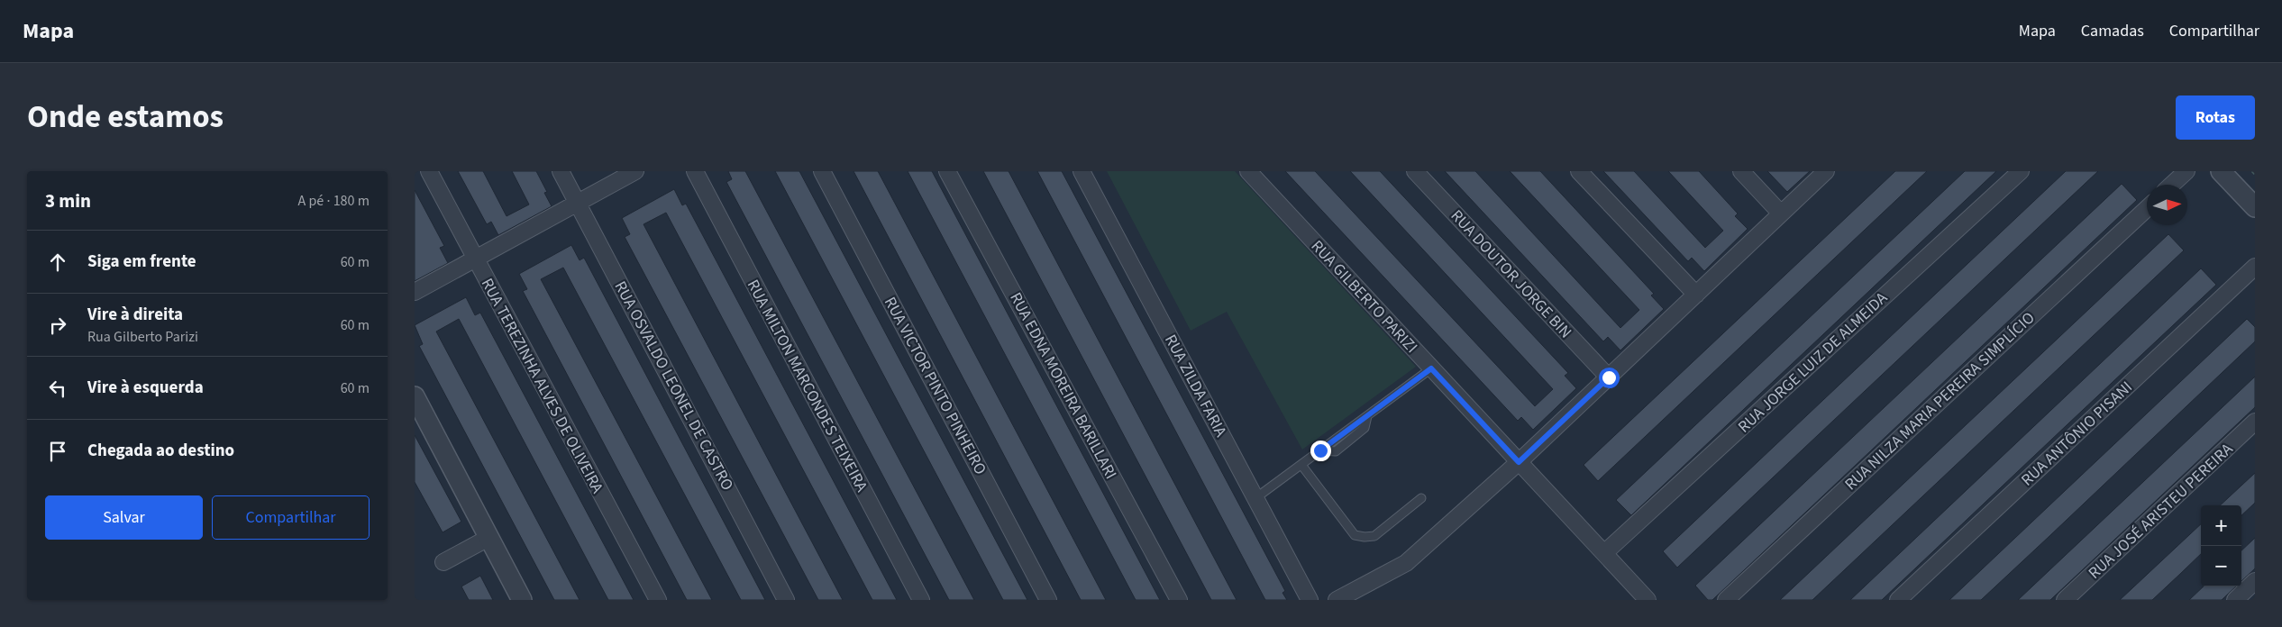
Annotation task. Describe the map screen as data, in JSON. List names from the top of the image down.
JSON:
{
  "streets": {
    "street": [
      "RUA DOUTOR JORGE BIN",
      "RUA GILBERTO PARIZI",
      "RUA JORGE LUIZ DE ALMEIDA",
      "RUA TEREZINHA ALVES DE OLIVEIRA",
      "RUA OSVALDO LEONEL DE CASTRO",
      "RUA MILTON MARCONDES TEIXEIRA",
      "RUA VICTOR PINTO PINHEIRO",
      "RUA EDNA MOREIRA BARILLARI",
      "RUA ZILDA FARIA",
      "RUA NILZA MARIA PEREIRA SIMPLÍCIO",
      "RUA ANTÔNIO PISANI",
      "RUA JOSÉ ARISTEU PEREIRA"
    ]
  },
  "crossings": [
    ["RUA GILBERTO PARIZI", "RUA JORGE LUIZ DE ALMEIDA"]
  ],
  "north": "right",
  "page": {
    "header": "Mapa",
    "nav": ["Mapa", "Camadas", "Compartilhar"],
    "title": "Onde estamos",
    "buttons": [
      "Rotas",
      ["Salvar", "Compartilhar"]
    ],
    "heading": ["3 min", "A pé · 180 m"],
    "list": [
      ["Siga em frente", "60 m"],
      ["Vire à direita", "Rua Gilberto Parizi", "60 m"],
      ["Vire à esquerda", "60 m"],
      "Chegada ao destino"
    ],
    "map_buttons": ["+", "−"]
  }
}
